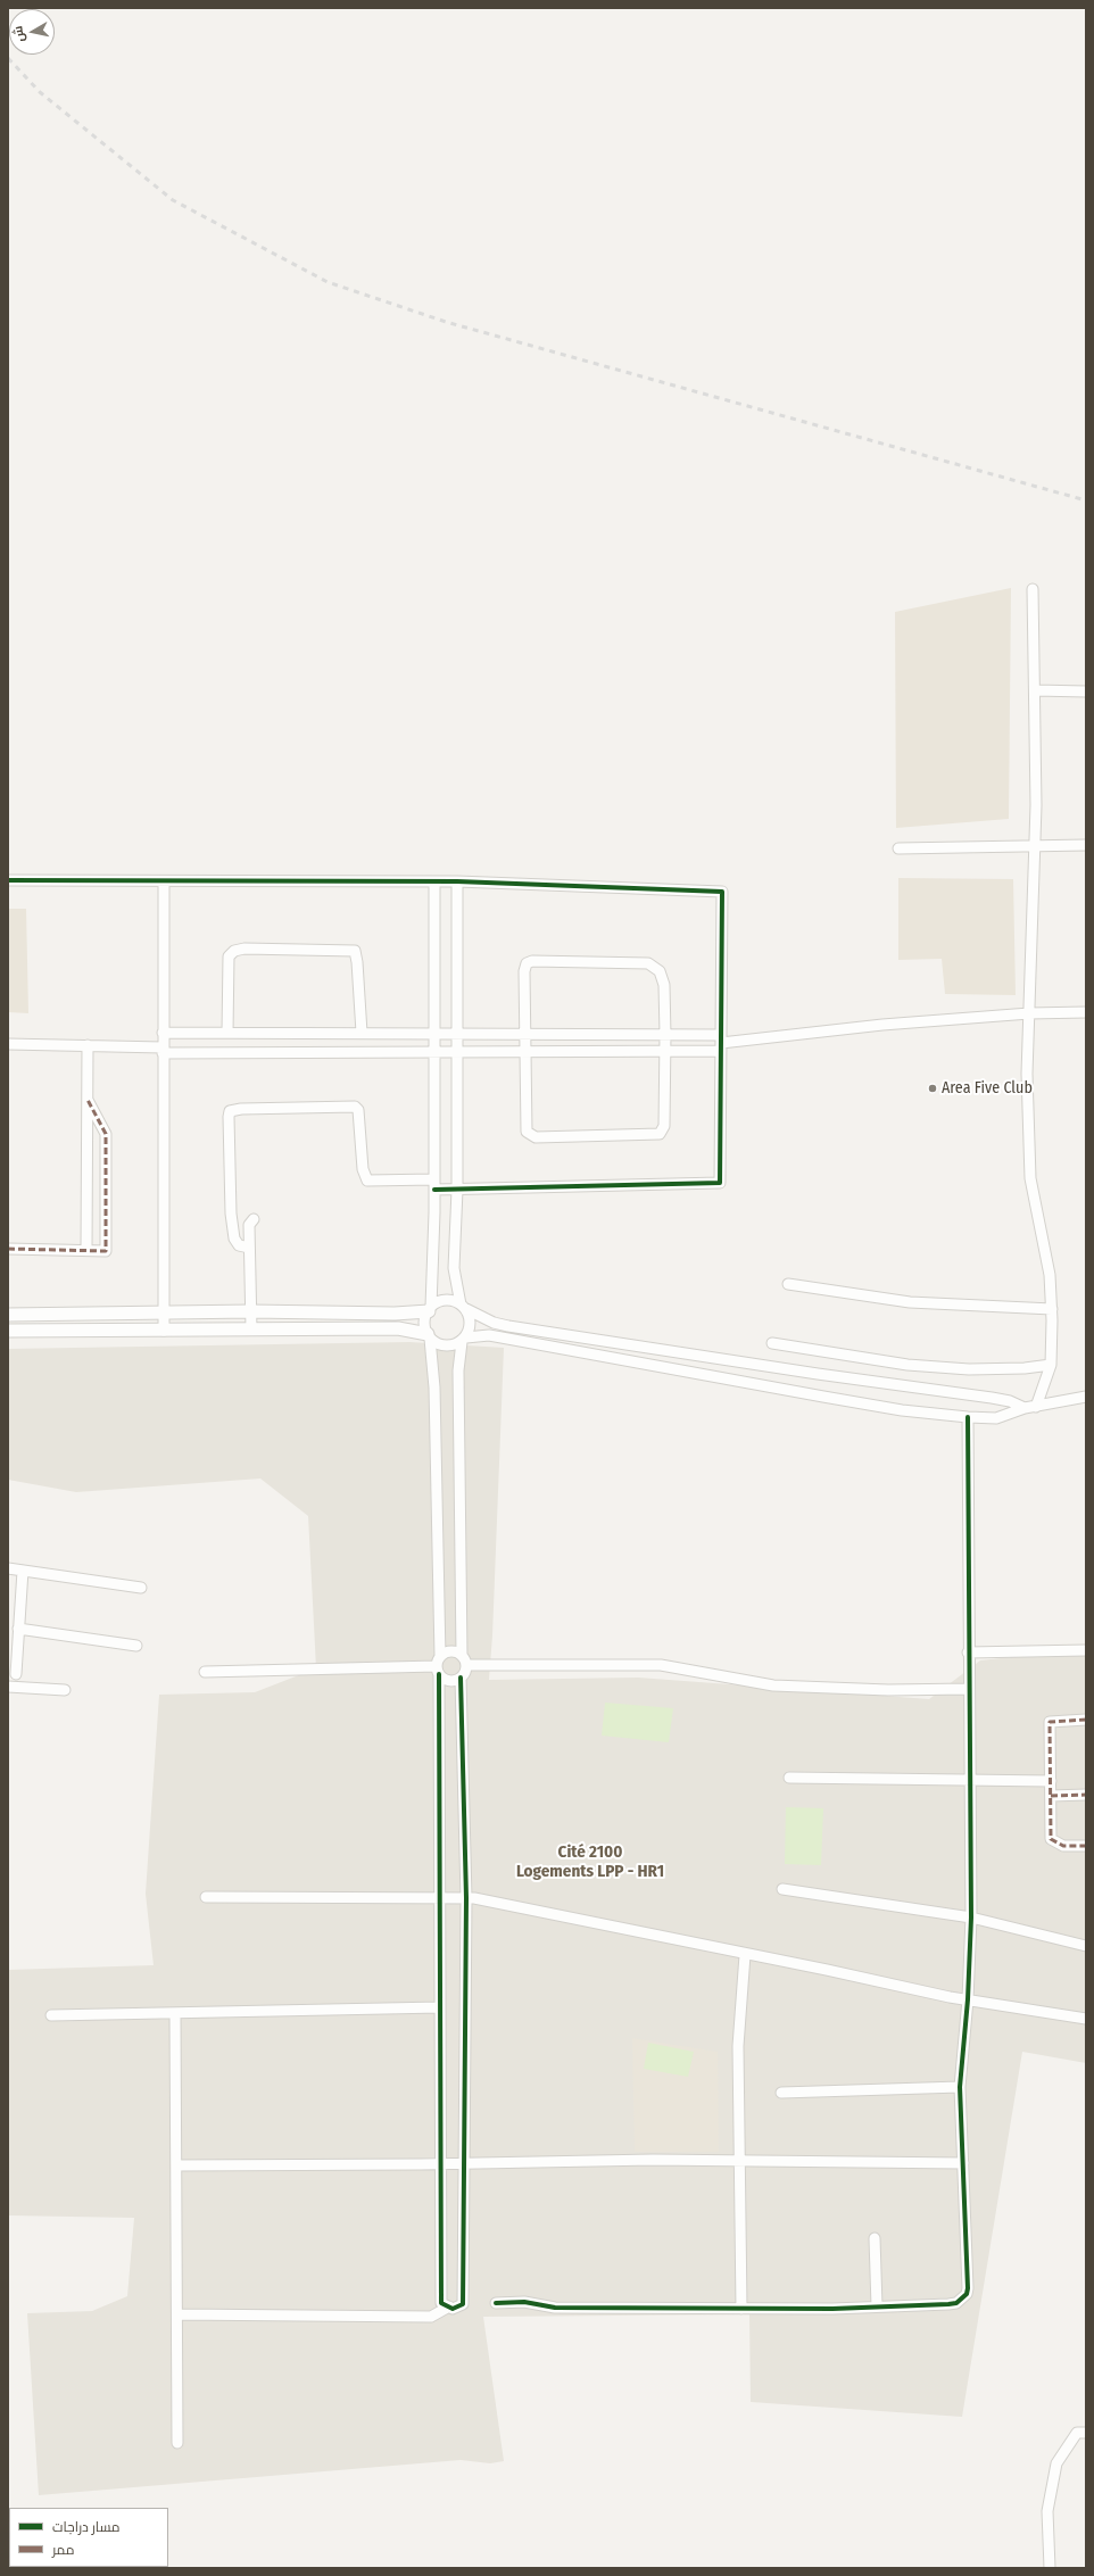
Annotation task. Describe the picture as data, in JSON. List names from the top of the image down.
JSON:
{
  "districts": ["Cité 2100 Logements LPP - HR1"],
  "places": ["Area Five Club"],
  "legend": ["مسار دراجات", "ممر"],
  "north": "left"
}
